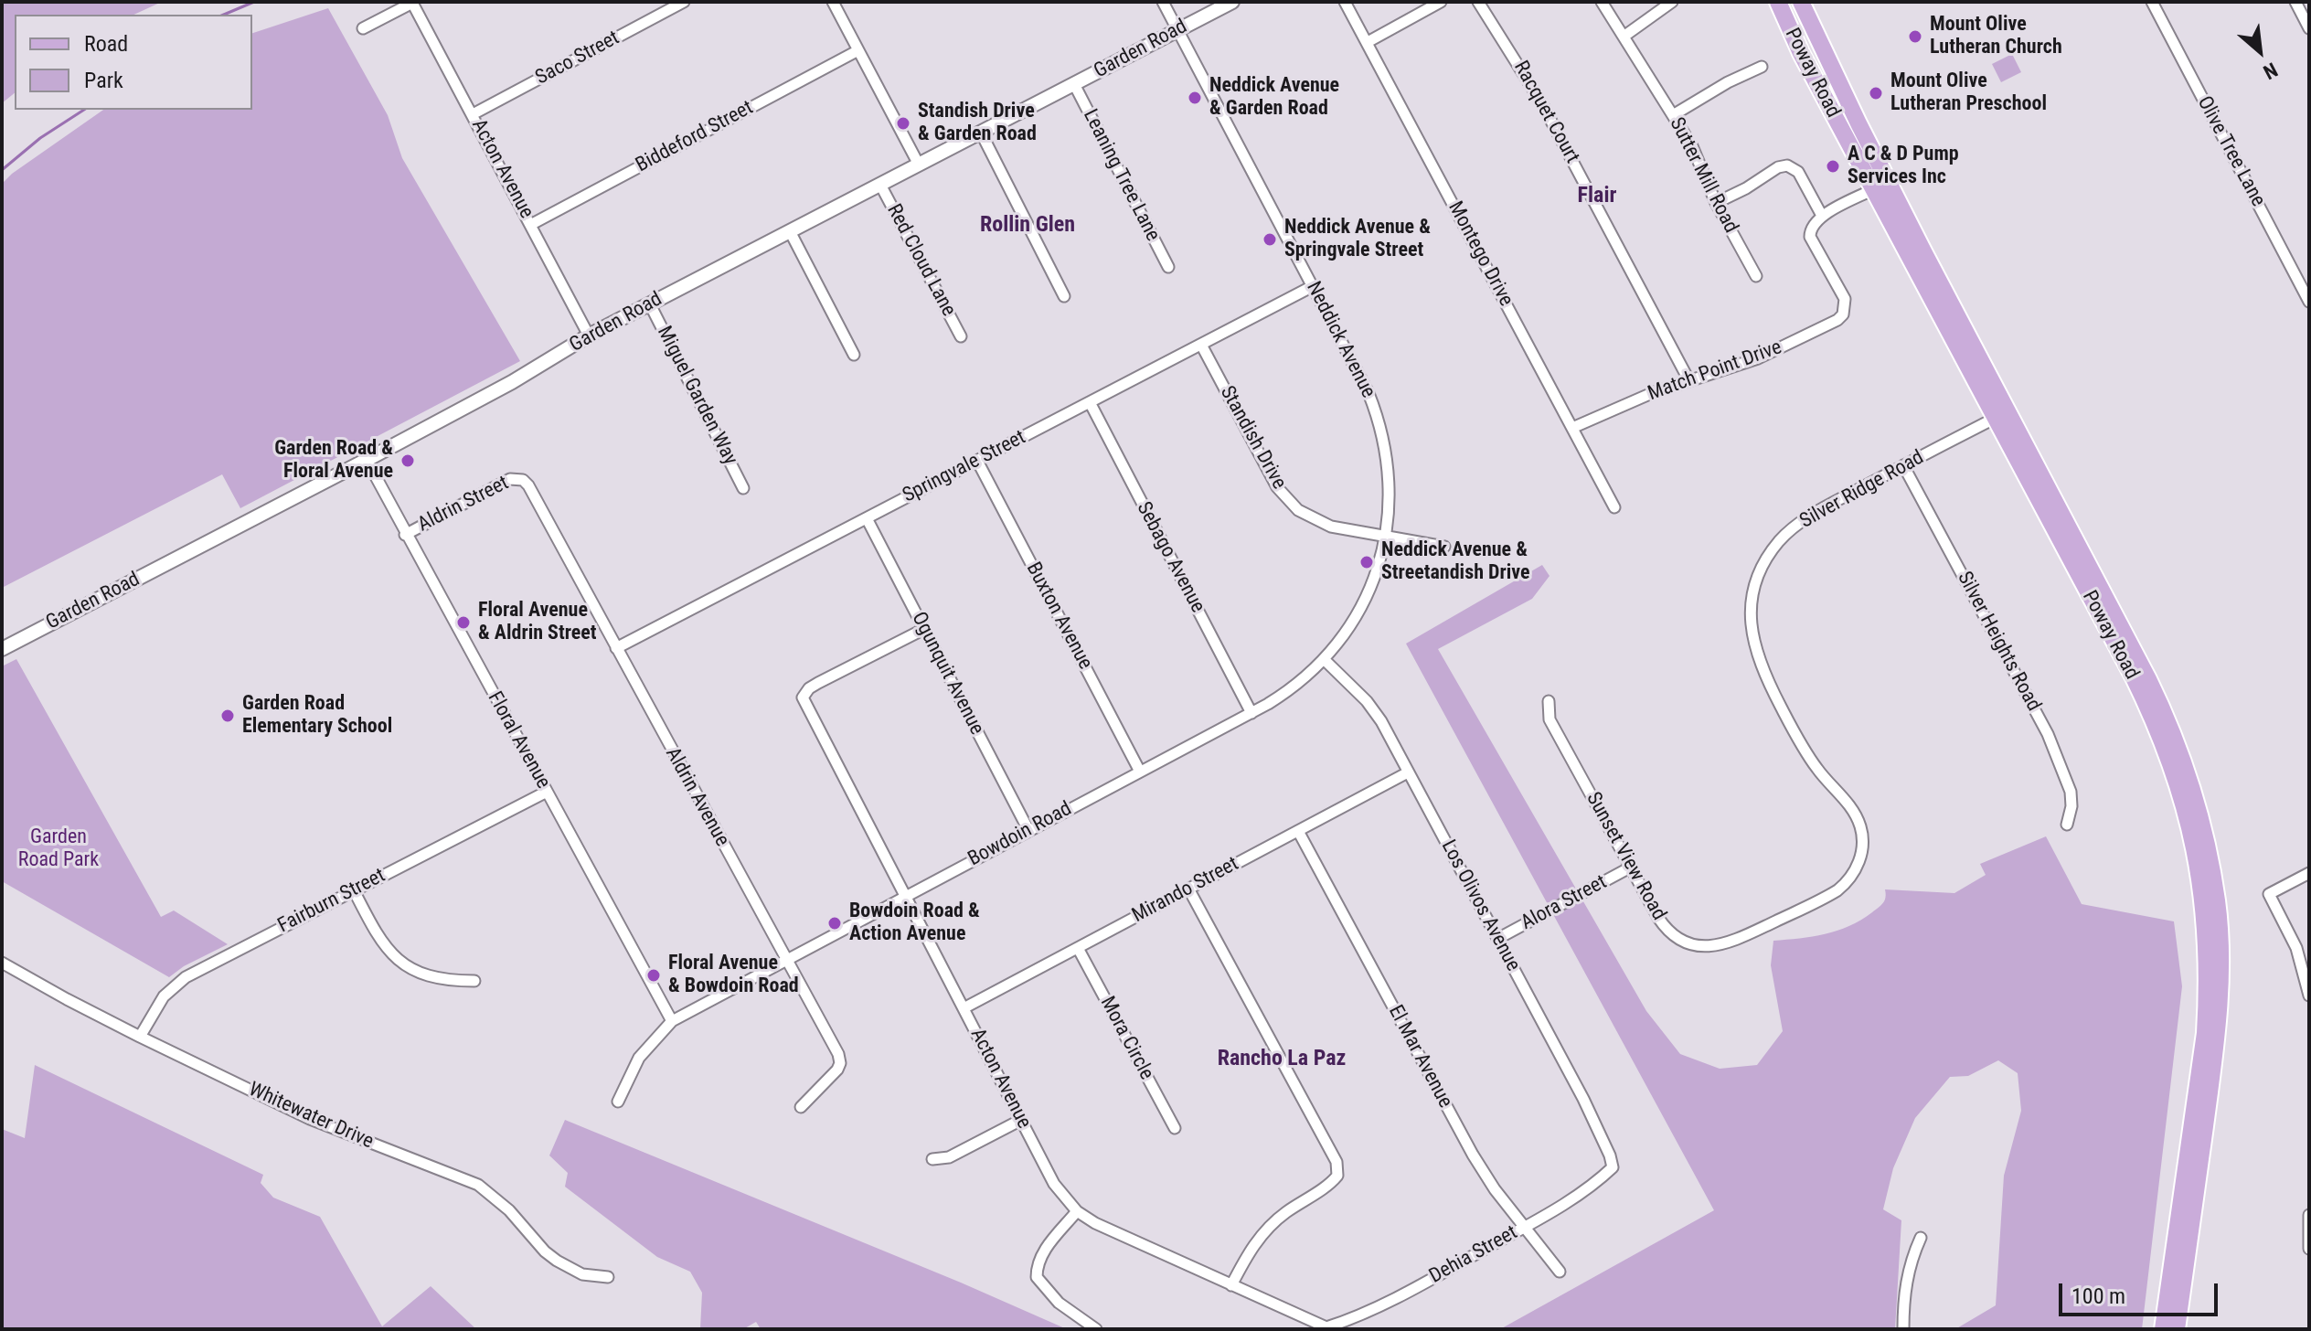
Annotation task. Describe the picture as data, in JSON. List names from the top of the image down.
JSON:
{
  "streets": {
    "main road": ["Poway Road"],
    "street": [
      "Garden Road",
      "Saco Street",
      "Racquet Court",
      "Biddeford Street",
      "Olive Tree Lane",
      "Acton Avenue",
      "Leaning Tree Lane",
      "Sutter Mill Road",
      "Montego Drive",
      "Red Cloud Lane",
      "Neddick Avenue",
      "Match Point Drive",
      "Miguel Garden Way",
      "Standish Drive",
      "Springvale Street",
      "Silver Ridge Road",
      "Aldrin Street",
      "Sebago Avenue",
      "Buxton Avenue",
      "Silver Heights Road",
      "Ogunquit Avenue",
      "Floral Avenue",
      "Aldrin Avenue",
      "Bowdoin Road",
      "Sunset View Road",
      "Mirando Street",
      "Fairburn Street",
      "Alora Street",
      "Los Olivos Avenue",
      "Mora Circle",
      "El Mar Avenue",
      "Whitewater Drive",
      "Dehia Street"
    ]
  },
  "crossings": [
    ["Garden Road", "Acton Avenue"],
    ["Garden Road", "Leaning Tree Lane"],
    ["Garden Road", "Red Cloud Lane"],
    ["Garden Road", "Neddick Avenue"],
    ["Garden Road", "Miguel Garden Way"],
    ["Garden Road", "Floral Avenue"],
    ["Saco Street", "Acton Avenue"],
    ["Poway Road", "Silver Ridge Road"],
    ["Racquet Court", "Match Point Drive"],
    ["Biddeford Street", "Acton Avenue"],
    ["Acton Avenue", "Ogunquit Avenue"],
    ["Acton Avenue", "Bowdoin Road"],
    ["Acton Avenue", "Mirando Street"],
    ["Acton Avenue", "Dehia Street"],
    ["Montego Drive", "Match Point Drive"],
    ["Neddick Avenue", "Standish Drive"],
    ["Neddick Avenue", "Springvale Street"],
    ["Neddick Avenue", "Bowdoin Road"],
    ["Standish Drive", "Springvale Street"],
    ["Standish Drive", "Bowdoin Road"],
    ["Springvale Street", "Sebago Avenue"],
    ["Springvale Street", "Buxton Avenue"],
    ["Springvale Street", "Ogunquit Avenue"],
    ["Springvale Street", "Aldrin Avenue"],
    ["Silver Ridge Road", "Silver Heights Road"],
    ["Silver Ridge Road", "Sunset View Road"],
    ["Aldrin Street", "Floral Avenue"],
    ["Aldrin Street", "Aldrin Avenue"],
    ["Sebago Avenue", "Bowdoin Road"],
    ["Buxton Avenue", "Bowdoin Road"],
    ["Ogunquit Avenue", "Bowdoin Road"],
    ["Floral Avenue", "Bowdoin Road"],
    ["Floral Avenue", "Fairburn Street"],
    ["Aldrin Avenue", "Bowdoin Road"],
    ["Bowdoin Road", "Los Olivos Avenue"],
    ["Sunset View Road", "Alora Street"],
    ["Mirando Street", "Los Olivos Avenue"],
    ["Mirando Street", "Mora Circle"],
    ["Mirando Street", "El Mar Avenue"],
    ["Fairburn Street", "Whitewater Drive"],
    ["Alora Street", "Los Olivos Avenue"],
    ["Los Olivos Avenue", "Dehia Street"],
    ["El Mar Avenue", "Dehia Street"]
  ],
  "districts": ["Flair", "Rollin Glen", "Rancho La Paz"],
  "parks": ["Garden Road Park"],
  "places": [
    "Mount Olive Lutheran Church",
    "Mount Olive Lutheran Preschool",
    "Neddick Avenue & Garden Road",
    "Standish Drive & Garden Road",
    "A C & D Pump Services Inc",
    "Neddick Avenue & Springvale Street",
    "Garden Road & Floral Avenue",
    "Neddick Avenue & Streetandish Drive",
    "Floral Avenue & Aldrin Street",
    "Garden Road Elementary School",
    "Bowdoin Road & Action Avenue",
    "Floral Avenue & Bowdoin Road"
  ],
  "legend": ["Road", "Park"],
  "scale_bar": "100 m",
  "north": "bottom right"
}
